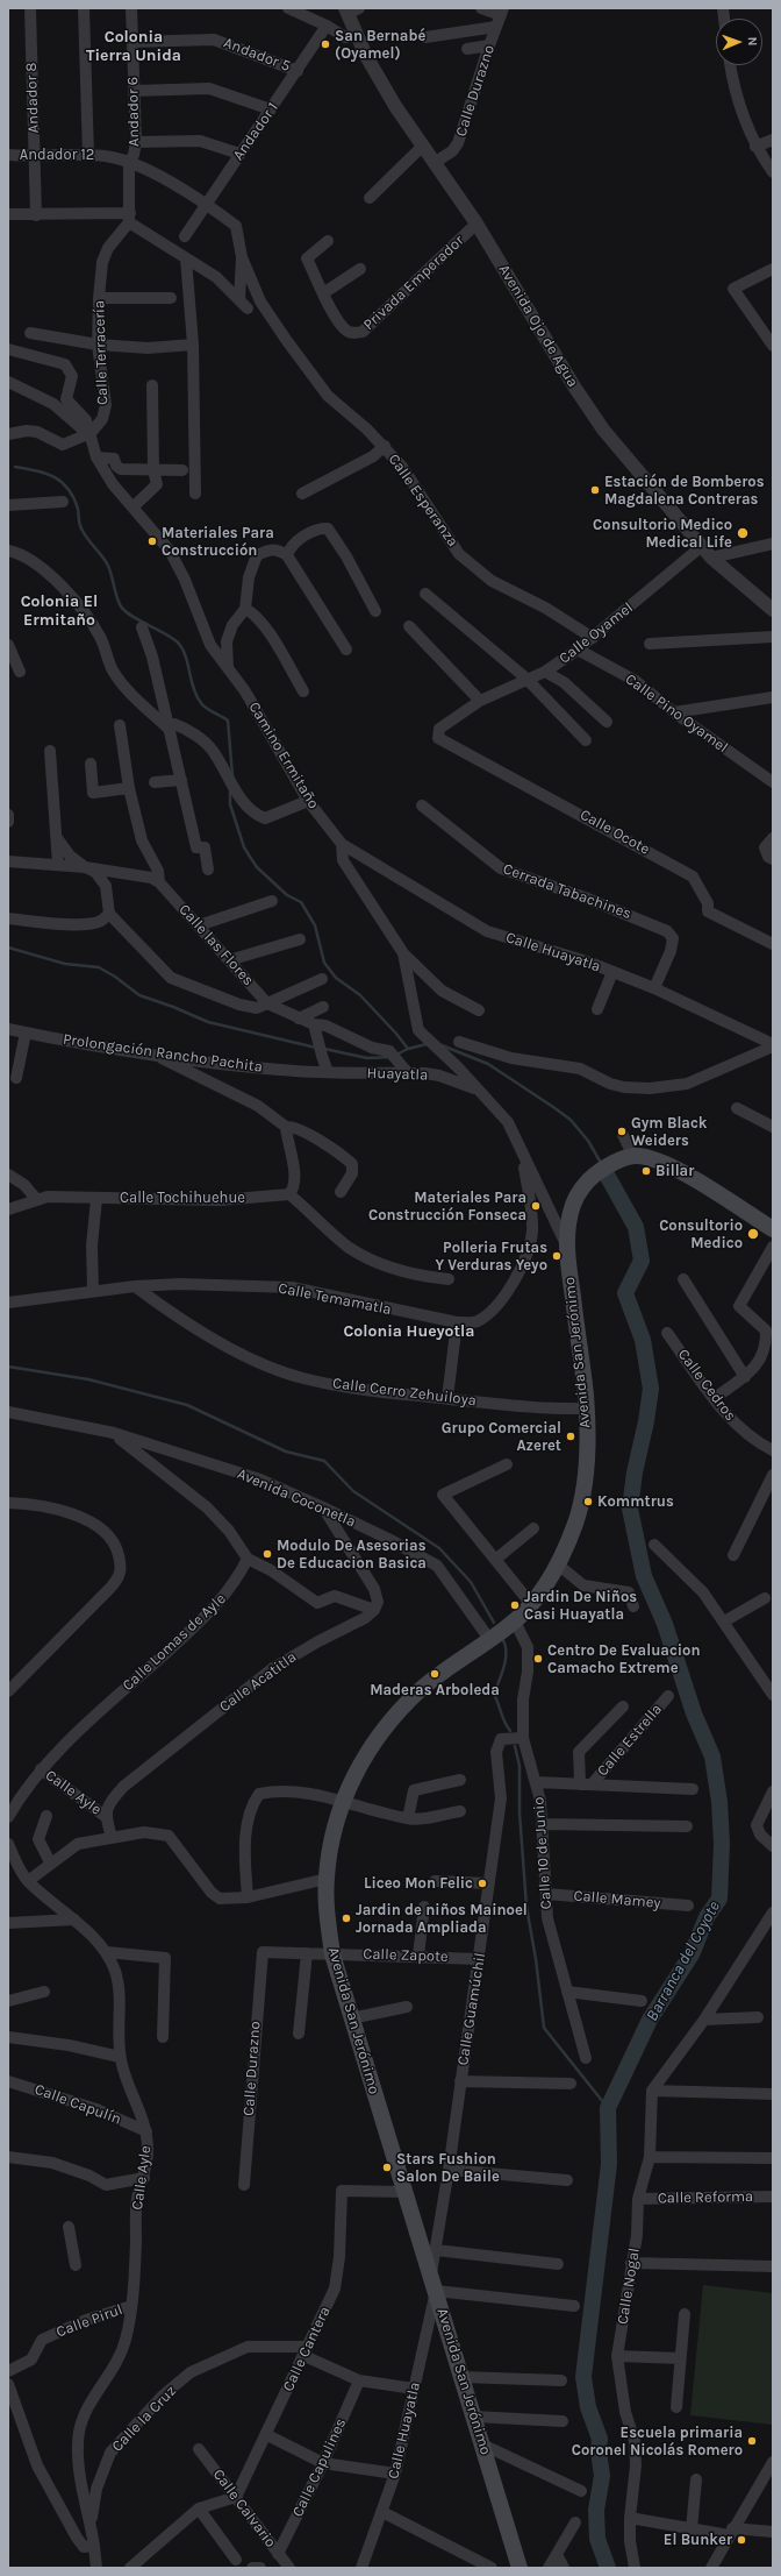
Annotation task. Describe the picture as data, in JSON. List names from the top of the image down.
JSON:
{
  "streets": {
    "main road": ["Avenida San Jerónimo"],
    "street": [
      "Andador 5",
      "Calle Durazno",
      "Andador 8",
      "Andador 6",
      "Andador 1",
      "Andador 12",
      "Privada Emperador",
      "Avenida Ojo de Agua",
      "Calle Terracería",
      "Calle Esperanza",
      "Calle Oyamel",
      "Calle Pino Oyamel",
      "Camino Ermitaño",
      "Calle Ocote",
      "Cerrada Tabachines",
      "Calle las Flores",
      "Calle Huayatla",
      "Prolongación Rancho Pachita",
      "Huayatla",
      "Calle Tochihuehue",
      "Calle Temamatla",
      "Calle Cedros",
      "Calle Cerro Zehuiloya",
      "Avenida Coconetla",
      "Calle Lomas de Ayle",
      "Calle Acatitla",
      "Calle Estrella",
      "Calle Ayle",
      "Calle 10 de Junio",
      "Calle Mamey",
      "Calle Zapote",
      "Calle Guamúchil",
      "Calle Capulín",
      "Calle Reforma",
      "Calle Nogal",
      "Calle Pirul",
      "Calle Cantera",
      "Calle la Cruz",
      "Calle Capulines",
      "Calle Calvario"
    ]
  },
  "crossings": [
    ["Andador 5", "Andador 6"],
    ["Andador 5", "Andador 1"],
    ["Calle Durazno", "Avenida Ojo de Agua"],
    ["Calle Durazno", "Calle Zapote"],
    ["Andador 8", "Andador 12"],
    ["Andador 6", "Andador 12"],
    ["Andador 6", "Calle Terracería"],
    ["Andador 6", "Calle Esperanza"],
    ["Andador 1", "Andador 12"],
    ["Andador 1", "Calle Esperanza"],
    ["Andador 12", "Calle Esperanza"],
    ["Privada Emperador", "Avenida Ojo de Agua"],
    ["Avenida Ojo de Agua", "Calle Oyamel"],
    ["Calle Terracería", "Calle Esperanza"],
    ["Calle Terracería", "Camino Ermitaño"],
    ["Calle Esperanza", "Calle Oyamel"],
    ["Calle Oyamel", "Calle Pino Oyamel"],
    ["Calle Oyamel", "Calle Ocote"],
    ["Camino Ermitaño", "Calle Huayatla"],
    ["Camino Ermitaño", "Huayatla"],
    ["Camino Ermitaño", "Calle Temamatla"],
    ["Camino Ermitaño", "Avenida San Jerónimo"],
    ["Cerrada Tabachines", "Calle Huayatla"],
    ["Calle las Flores", "Huayatla"],
    ["Calle Huayatla", "Avenida San Jerónimo"],
    ["Prolongación Rancho Pachita", "Huayatla"],
    ["Calle Temamatla", "Calle Cerro Zehuiloya"],
    ["Avenida San Jerónimo", "Calle Cerro Zehuiloya"],
    ["Avenida San Jerónimo", "Avenida Coconetla"],
    ["Avenida San Jerónimo", "Calle 10 de Junio"],
    ["Avenida San Jerónimo", "Calle Zapote"],
    ["Avenida San Jerónimo", "Calle Guamúchil"],
    ["Avenida San Jerónimo", "Calle Cantera"],
    ["Calle Lomas de Ayle", "Calle Ayle"],
    ["Calle Acatitla", "Calle Ayle"],
    ["Calle Ayle", "Calle Capulín"],
    ["Calle Ayle", "Calle Pirul"],
    ["Calle Ayle", "Calle la Cruz"],
    ["Calle 10 de Junio", "Calle Mamey"],
    ["Calle 10 de Junio", "Calle Guamúchil"],
    ["Calle Zapote", "Calle Guamúchil"],
    ["Calle Reforma", "Calle Nogal"],
    ["Calle Cantera", "Calle la Cruz"],
    ["Calle Cantera", "Calle Calvario"],
    ["Calle Capulines", "Calle Calvario"]
  ],
  "districts": ["Colonia Tierra Unida", "Colonia El Ermitaño", "Colonia Hueyotla"],
  "water": ["Barranca del Coyote"],
  "places": [
    "San Bernabé (Oyamel)",
    "Estación de Bomberos Magdalena Contreras",
    "Consultorio Medico Medical Life",
    "Materiales Para Construcción",
    "Gym Black Weiders",
    "Billar",
    "Materiales Para Construcción Fonseca",
    "Consultorio Medico",
    "Polleria Frutas Y Verduras Yeyo",
    "Grupo Comercial Azeret",
    "Kommtrus",
    "Modulo De Asesorias De Educacion Basica",
    "Jardin De Niños Casi Huayatla",
    "Centro De Evaluacion Camacho Extreme",
    "Maderas Arboleda",
    "Liceo Mon Felic",
    "Jardin de niños Mainoel Jornada Ampliada",
    "Stars Fushion Salon De Baile",
    "Escuela primaria Coronel Nicolás Romero",
    "El Bunker"
  ],
  "north": "right"
}
